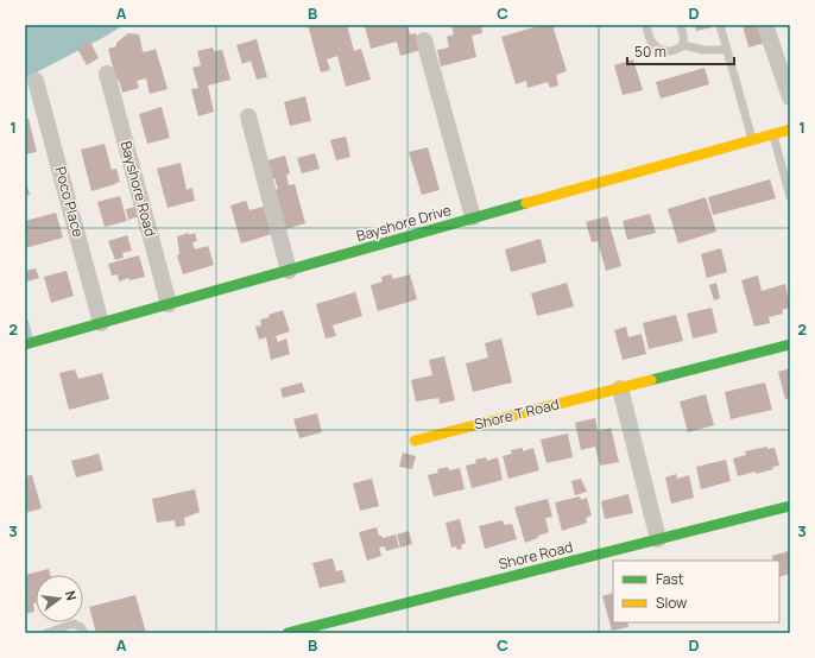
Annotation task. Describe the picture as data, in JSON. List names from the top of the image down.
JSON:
{
  "streets": {
    "street": [
      "Bayshore Road",
      "Poco Place",
      "Bayshore Drive",
      "Shore T Road",
      "Shore Road"
    ]
  },
  "crossings": [
    ["Bayshore Road", "Bayshore Drive"],
    ["Poco Place", "Bayshore Drive"]
  ],
  "legend": ["Fast", "Slow"],
  "scale_bar": "50 m",
  "north": "right",
  "grid": {
    "columns": [
      "A",
      "B",
      "C",
      "D"
    ],
    "rows": ["1", "2", "3"]
  }
}
